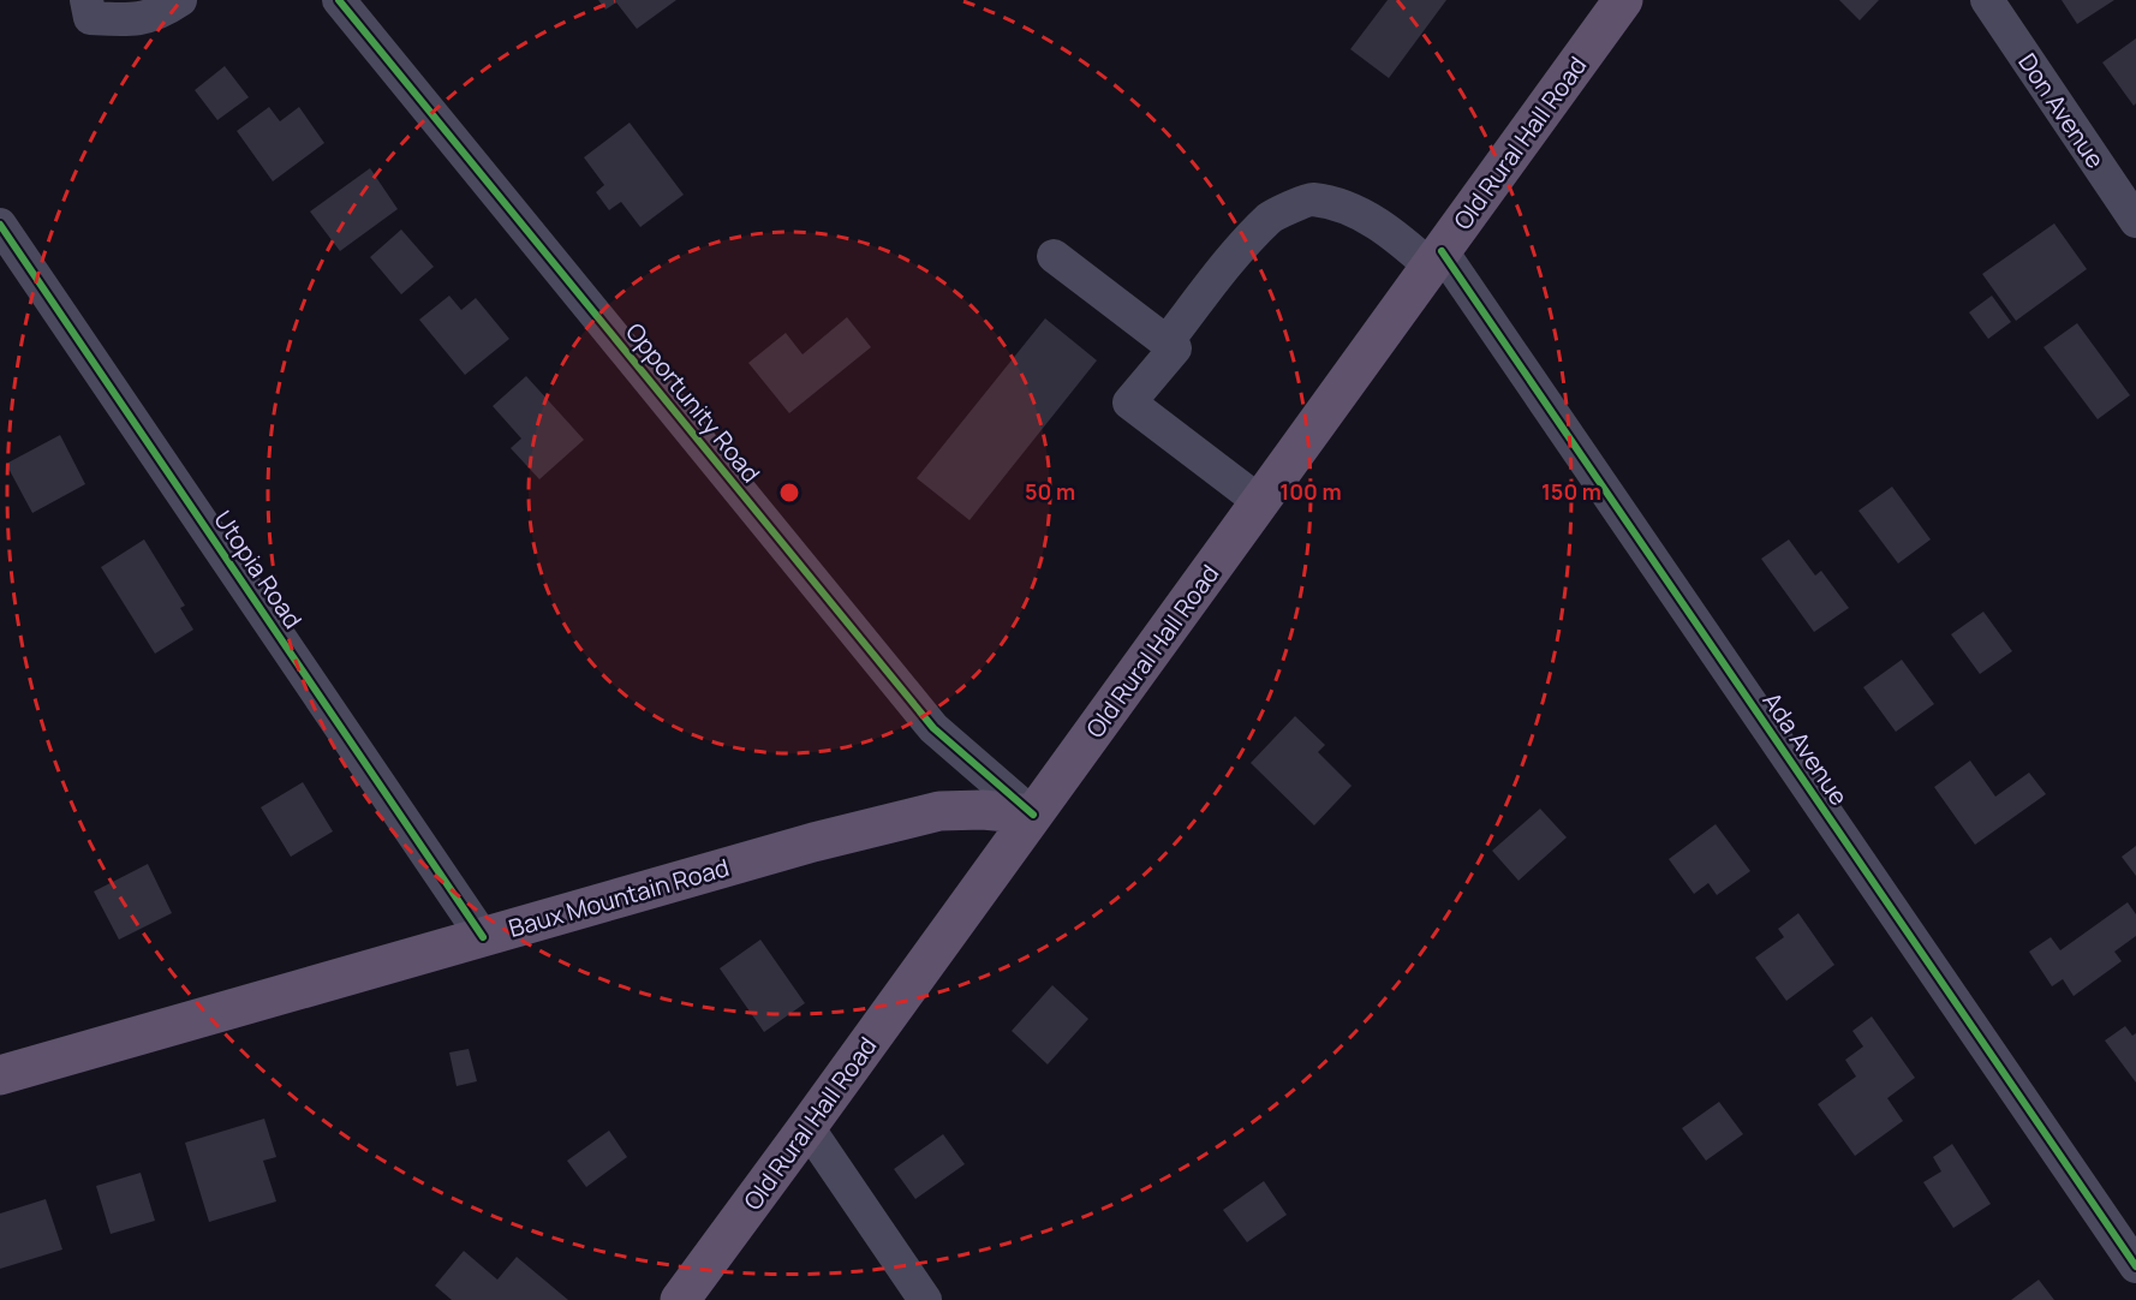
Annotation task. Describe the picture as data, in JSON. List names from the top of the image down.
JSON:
{
  "streets": {
    "main road": ["Old Rural Hall Road", "Baux Mountain Road"],
    "street": [
      "Don Avenue",
      "Opportunity Road",
      "Utopia Road",
      "Ada Avenue"
    ]
  },
  "crossings": [
    ["Old Rural Hall Road", "Opportunity Road"],
    ["Old Rural Hall Road", "Ada Avenue"],
    ["Old Rural Hall Road", "Baux Mountain Road"],
    ["Opportunity Road", "Baux Mountain Road"],
    ["Utopia Road", "Baux Mountain Road"]
  ],
  "rings": ["50 m", "100 m", "150 m"]
}
